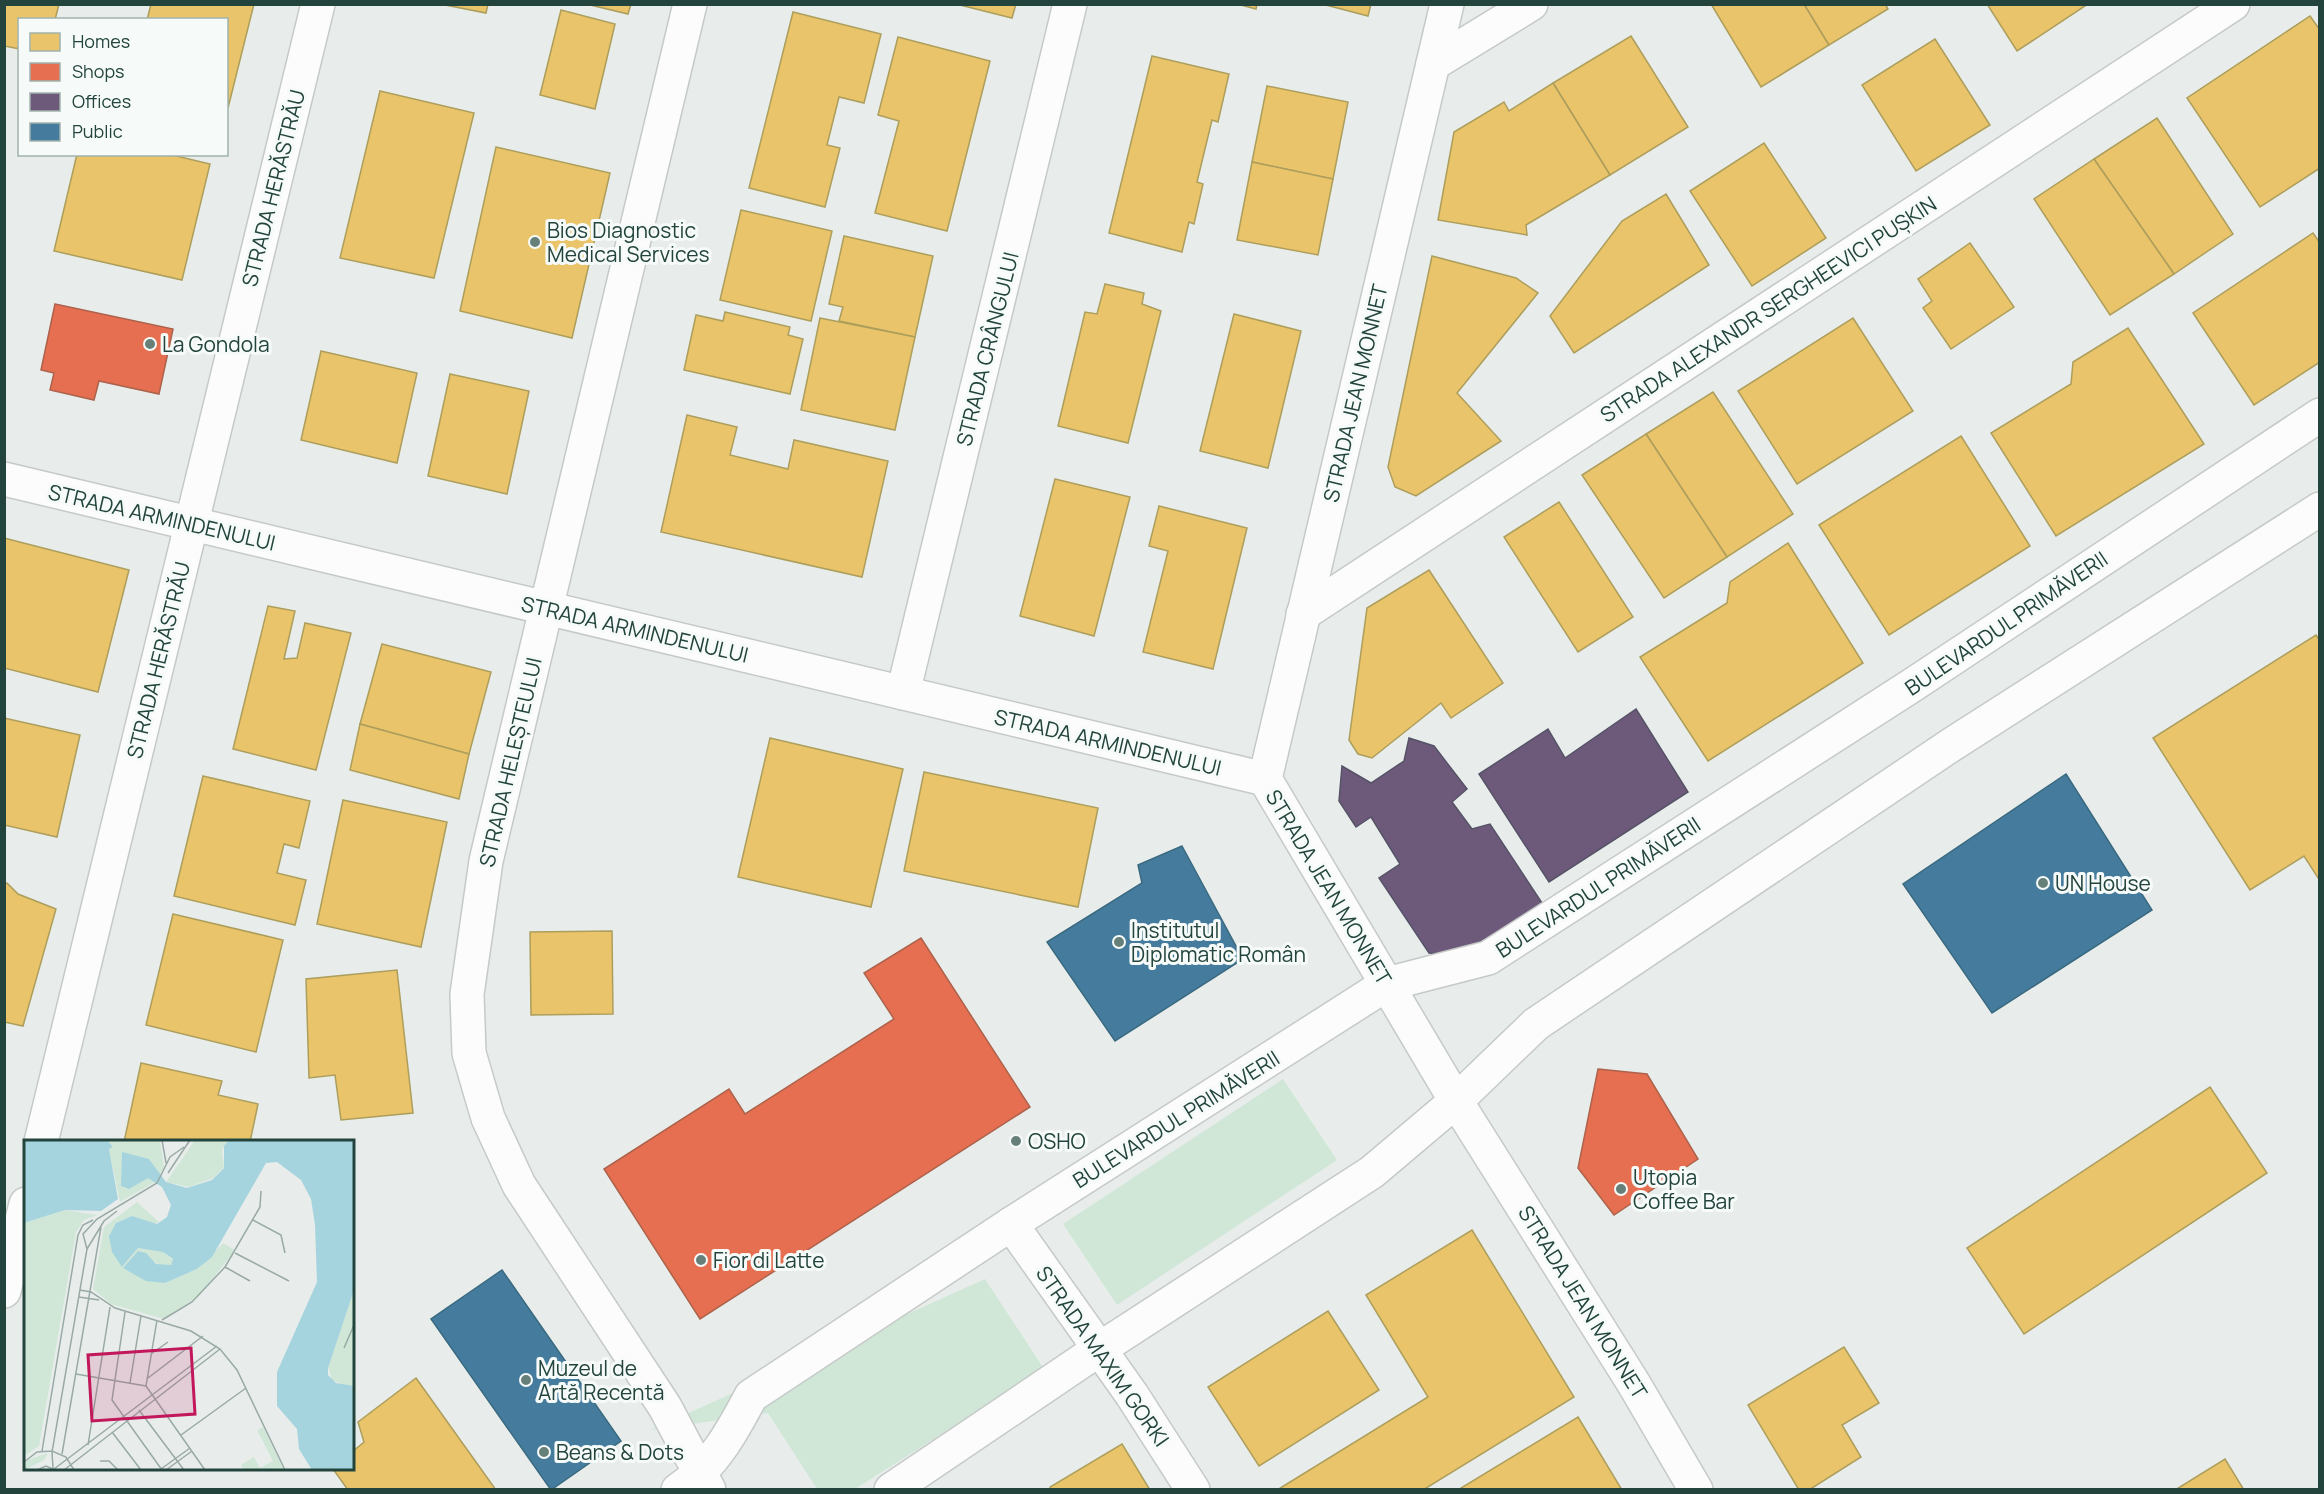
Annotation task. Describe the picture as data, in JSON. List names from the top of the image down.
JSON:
{
  "streets": {
    "street": [
      "STRADA HERĂSTRĂU",
      "STRADA ALEXANDR SERGHEEVICI PUȘKIN",
      "STRADA CRÂNGULUI",
      "STRADA JEAN MONNET",
      "STRADA ARMINDENULUI",
      "BULEVARDUL PRIMĂVERII",
      "STRADA HELEȘTEULUI",
      "STRADA MAXIM GORKI"
    ]
  },
  "crossings": [
    ["STRADA HERĂSTRĂU", "STRADA ARMINDENULUI"],
    ["STRADA ALEXANDR SERGHEEVICI PUȘKIN", "STRADA JEAN MONNET"],
    ["STRADA CRÂNGULUI", "STRADA ARMINDENULUI"],
    ["STRADA JEAN MONNET", "STRADA ARMINDENULUI"],
    ["STRADA JEAN MONNET", "BULEVARDUL PRIMĂVERII"],
    ["STRADA ARMINDENULUI", "STRADA HELEȘTEULUI"],
    ["BULEVARDUL PRIMĂVERII", "STRADA HELEȘTEULUI"],
    ["BULEVARDUL PRIMĂVERII", "STRADA MAXIM GORKI"]
  ],
  "places": [
    "Bios Diagnostic Medical Services",
    "La Gondola",
    "UN House",
    "Institutul Diplomatic Român",
    "OSHO",
    "Utopia Coffee Bar",
    "Fior di Latte",
    "Muzeul de Artă Recentă",
    "Beans & Dots"
  ],
  "legend": [
    "Homes",
    "Shops",
    "Offices",
    "Public"
  ]
}
